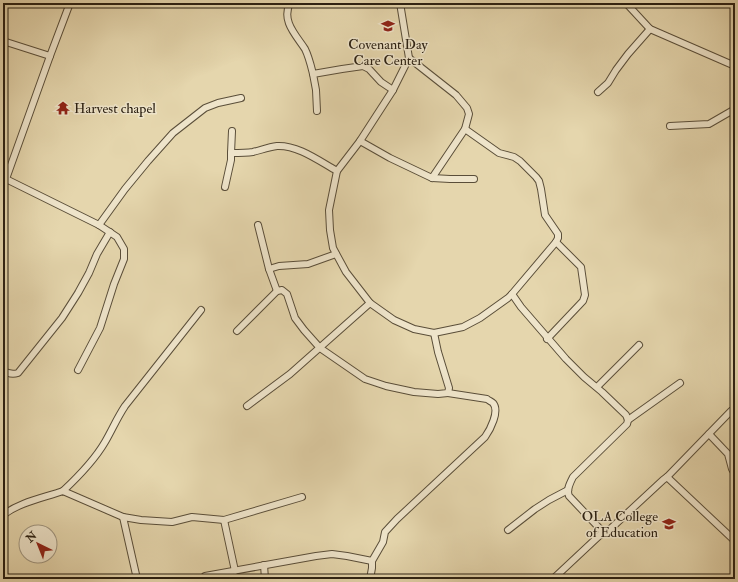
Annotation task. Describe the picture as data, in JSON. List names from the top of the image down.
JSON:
{
  "places": {
    "school or university": ["Covenant Day Care Center", "OLA College of Education"],
    "temple": ["Harvest chapel"]
  },
  "north": "top left"
}
